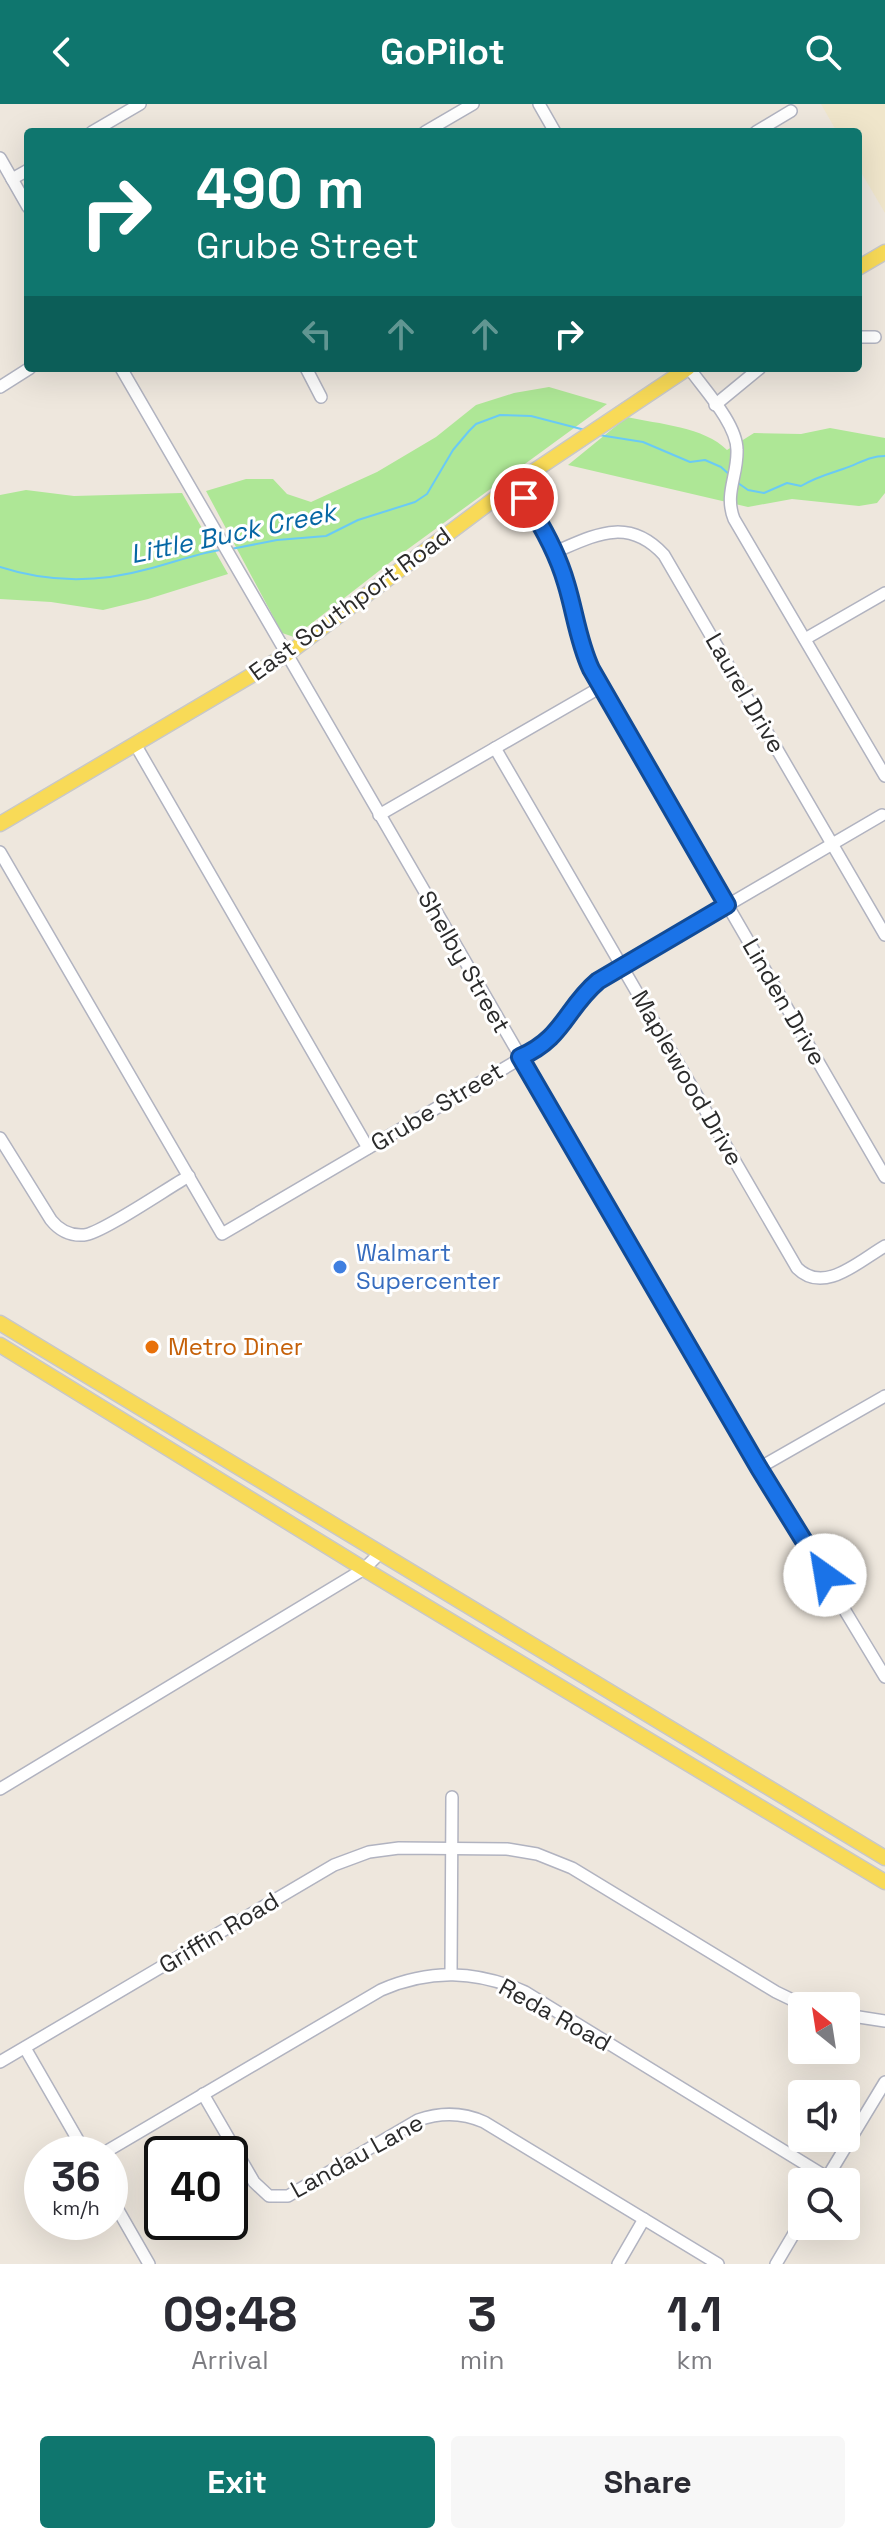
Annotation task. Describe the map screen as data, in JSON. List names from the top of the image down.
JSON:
{
  "streets": {
    "main road": ["East Southport Road"],
    "street": [
      "Laurel Drive",
      "Shelby Street",
      "Linden Drive",
      "Maplewood Drive",
      "Grube Street",
      "Griffin Road",
      "Reda Road",
      "Landau Lane"
    ]
  },
  "crossings": [
    ["East Southport Road", "Shelby Street"],
    ["East Southport Road", "Linden Drive"],
    ["Laurel Drive", "Linden Drive"],
    ["Laurel Drive", "Grube Street"],
    ["Shelby Street", "Grube Street"],
    ["Linden Drive", "Grube Street"],
    ["Maplewood Drive", "Grube Street"],
    ["Reda Road", "Landau Lane"]
  ],
  "water": ["Little Buck Creek"],
  "places": ["Walmart Supercenter", "Metro Diner"],
  "north": "top left",
  "page": {
    "header": "GoPilot",
    "turn": ["490 m", "Grube Street"],
    "speed": "36 km/h",
    "limit": "40",
    "eta": [
      "09:48",
      "Arrival",
      "3",
      "min",
      "1.1",
      "km"
    ],
    "buttons": ["Exit", "Share"]
  }
}
